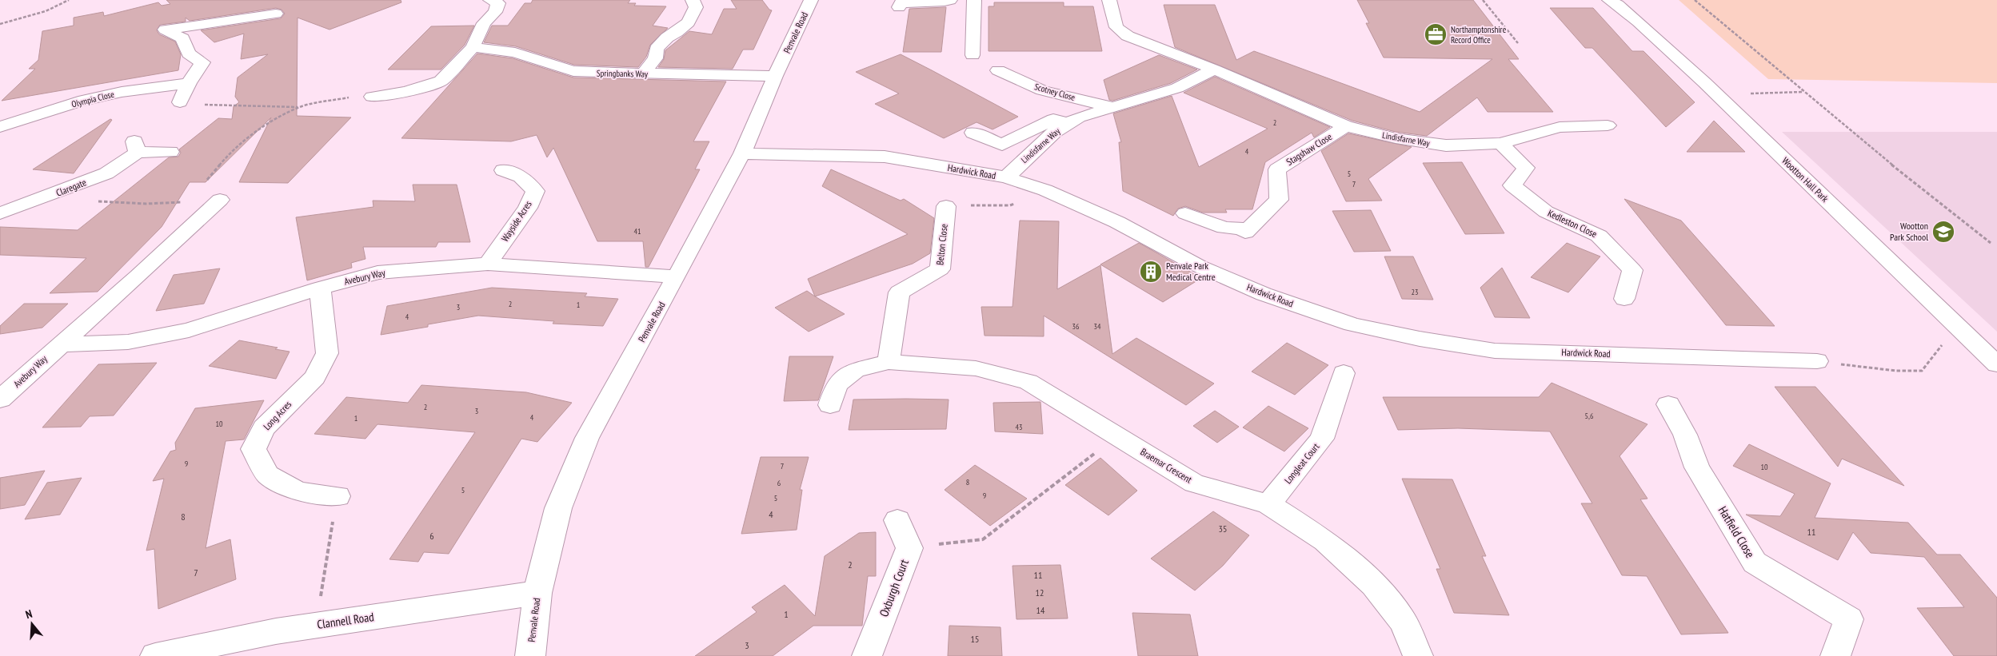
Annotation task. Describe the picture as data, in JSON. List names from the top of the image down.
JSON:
{
  "streets": {
    "street": [
      "Penvale Road",
      "Springbanks Way",
      "Scotney Close",
      "Olympia Close",
      "Lindisfarne Way",
      "Stagshaw Close",
      "Hardwick Road",
      "Wootton Hall Park",
      "Claregate",
      "Wayside Acres",
      "Kedleston Close",
      "Belton Close",
      "Avebury Way",
      "Long Acres",
      "Longleat Court",
      "Braemar Crescent",
      "Hatfield Close",
      "Oxburgh Court",
      "Clannell Road"
    ]
  },
  "crossings": [
    ["Penvale Road", "Springbanks Way"],
    ["Penvale Road", "Hardwick Road"],
    ["Penvale Road", "Avebury Way"],
    ["Penvale Road", "Clannell Road"],
    ["Scotney Close", "Lindisfarne Way"],
    ["Lindisfarne Way", "Stagshaw Close"],
    ["Lindisfarne Way", "Hardwick Road"],
    ["Lindisfarne Way", "Kedleston Close"],
    ["Wayside Acres", "Avebury Way"],
    ["Belton Close", "Braemar Crescent"],
    ["Avebury Way", "Long Acres"],
    ["Longleat Court", "Braemar Crescent"]
  ],
  "places": {
    "office": ["Northamptonshire Record Office"],
    "school or university": ["Wootton Park School"],
    "building": ["Penvale Park Medical Centre"]
  },
  "house_numbers": [
    "2",
    "4",
    "5",
    "7",
    "41",
    "23",
    "2",
    "1",
    "3",
    "4",
    "36",
    "34",
    "2",
    "3",
    "5,6",
    "4",
    "1",
    "10",
    "43",
    "9",
    "7",
    "10",
    "8",
    "6",
    "5",
    "9",
    "5",
    "4",
    "8",
    "35",
    "11",
    "6",
    "2",
    "7",
    "11",
    "12",
    "14",
    "1",
    "15",
    "3"
  ],
  "north": "top"
}
